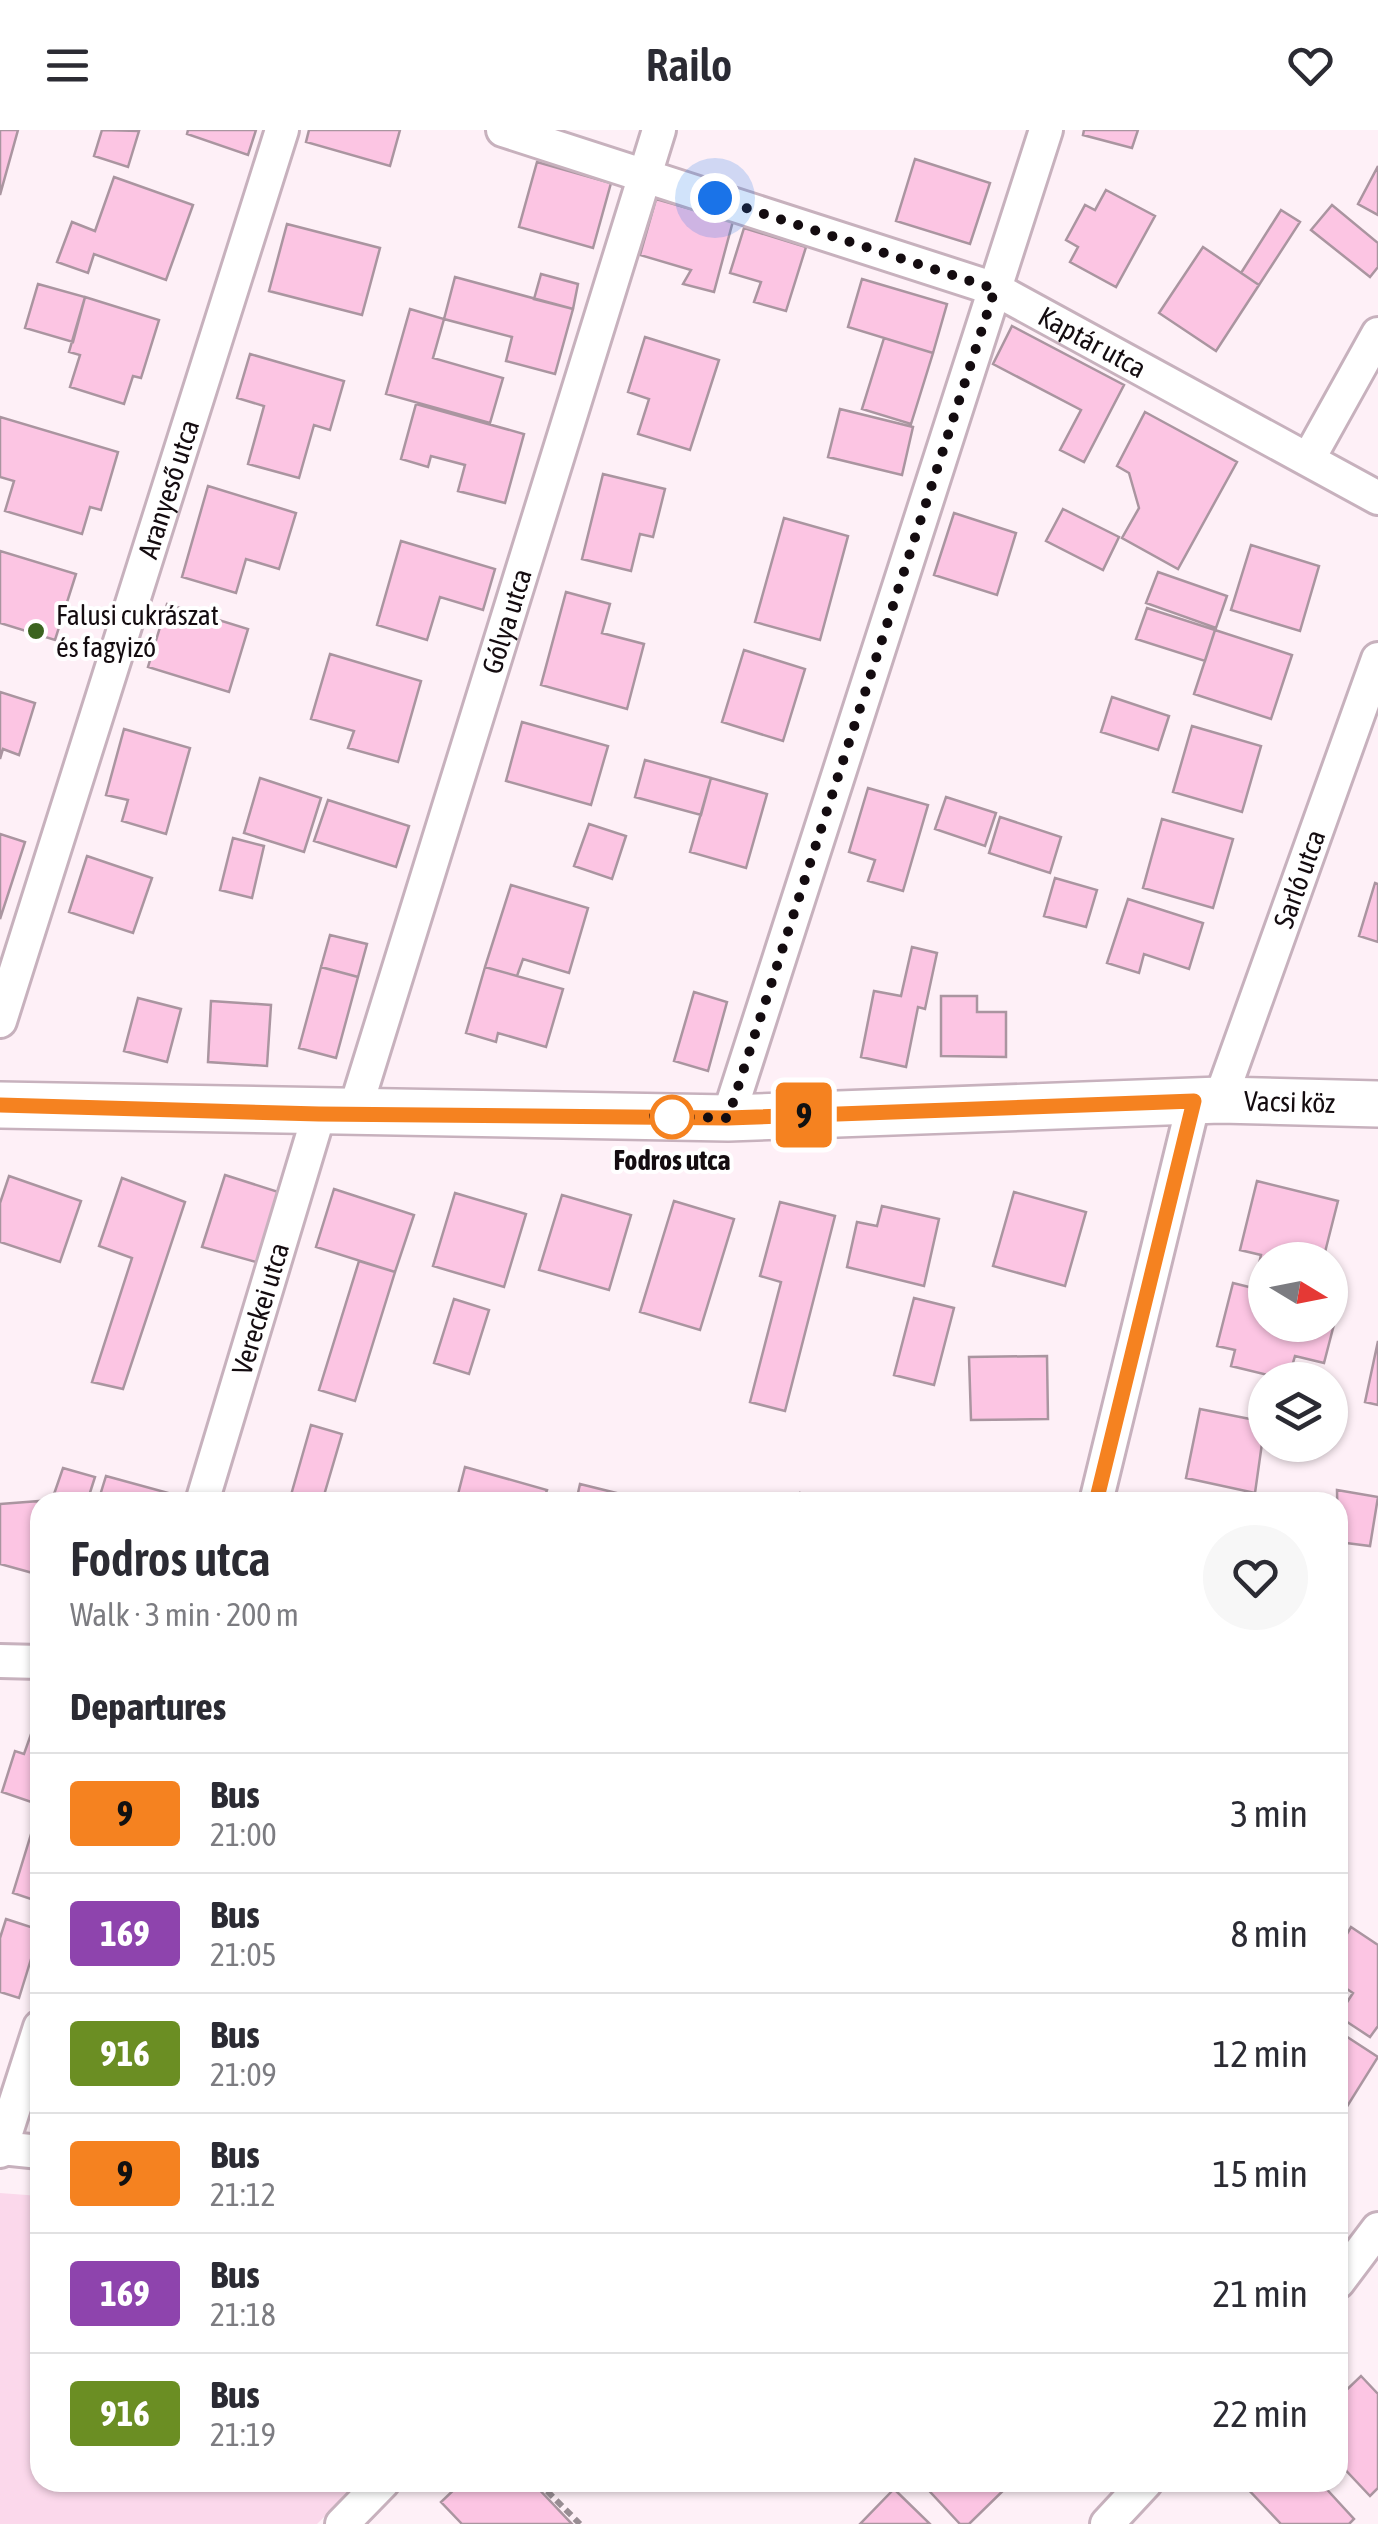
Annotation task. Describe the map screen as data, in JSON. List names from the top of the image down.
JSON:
{
  "streets": {
    "street": [
      "Kaptár utca",
      "Aranyeső utca",
      "Gólya utca",
      "Sarló utca",
      "Vacsi köz",
      "Vereckei utca"
    ]
  },
  "crossings": [
    ["Kaptár utca", "Gólya utca"],
    ["Gólya utca", "Vacsi köz"],
    ["Gólya utca", "Vereckei utca"],
    ["Sarló utca", "Vacsi köz"],
    ["Vacsi köz", "Vereckei utca"]
  ],
  "places": ["Falusi cukrászat és fagyizó", "Fodros utca"],
  "lines": ["bus line 9"],
  "north": "right",
  "page": {
    "header": "Railo",
    "on_map": "9",
    "heading": [
      ["Fodros utca", "Walk · 3 min · 200 m"],
      "Departures"
    ],
    "list": [
      {
        "mark": "9",
        "name": "Bus",
        "note": "21:00",
        "value": "3 min"
      },
      {
        "mark": "169",
        "name": "Bus",
        "note": "21:05",
        "value": "8 min"
      },
      {
        "mark": "916",
        "name": "Bus",
        "note": "21:09",
        "value": "12 min"
      },
      {
        "mark": "9",
        "name": "Bus",
        "note": "21:12",
        "value": "15 min"
      },
      {
        "mark": "169",
        "name": "Bus",
        "note": "21:18",
        "value": "21 min"
      },
      {
        "mark": "916",
        "name": "Bus",
        "note": "21:19",
        "value": "22 min"
      }
    ]
  }
}
